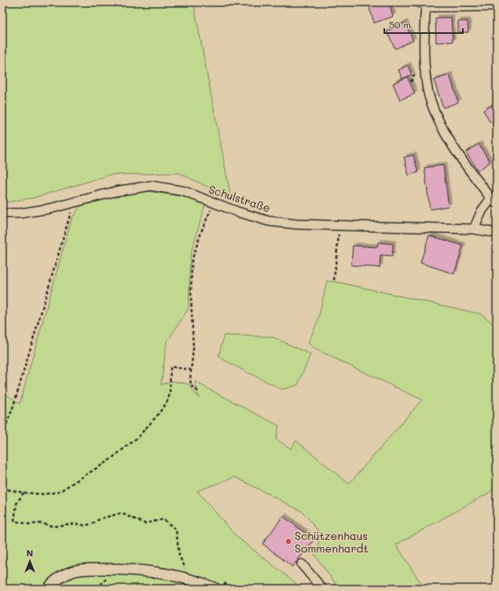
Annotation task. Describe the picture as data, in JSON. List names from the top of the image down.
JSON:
{
  "streets": {
    "street": ["Schulstraße"]
  },
  "places": ["Schützenhaus Sommenhardt"],
  "scale_bar": "50 m",
  "north": "top"
}
